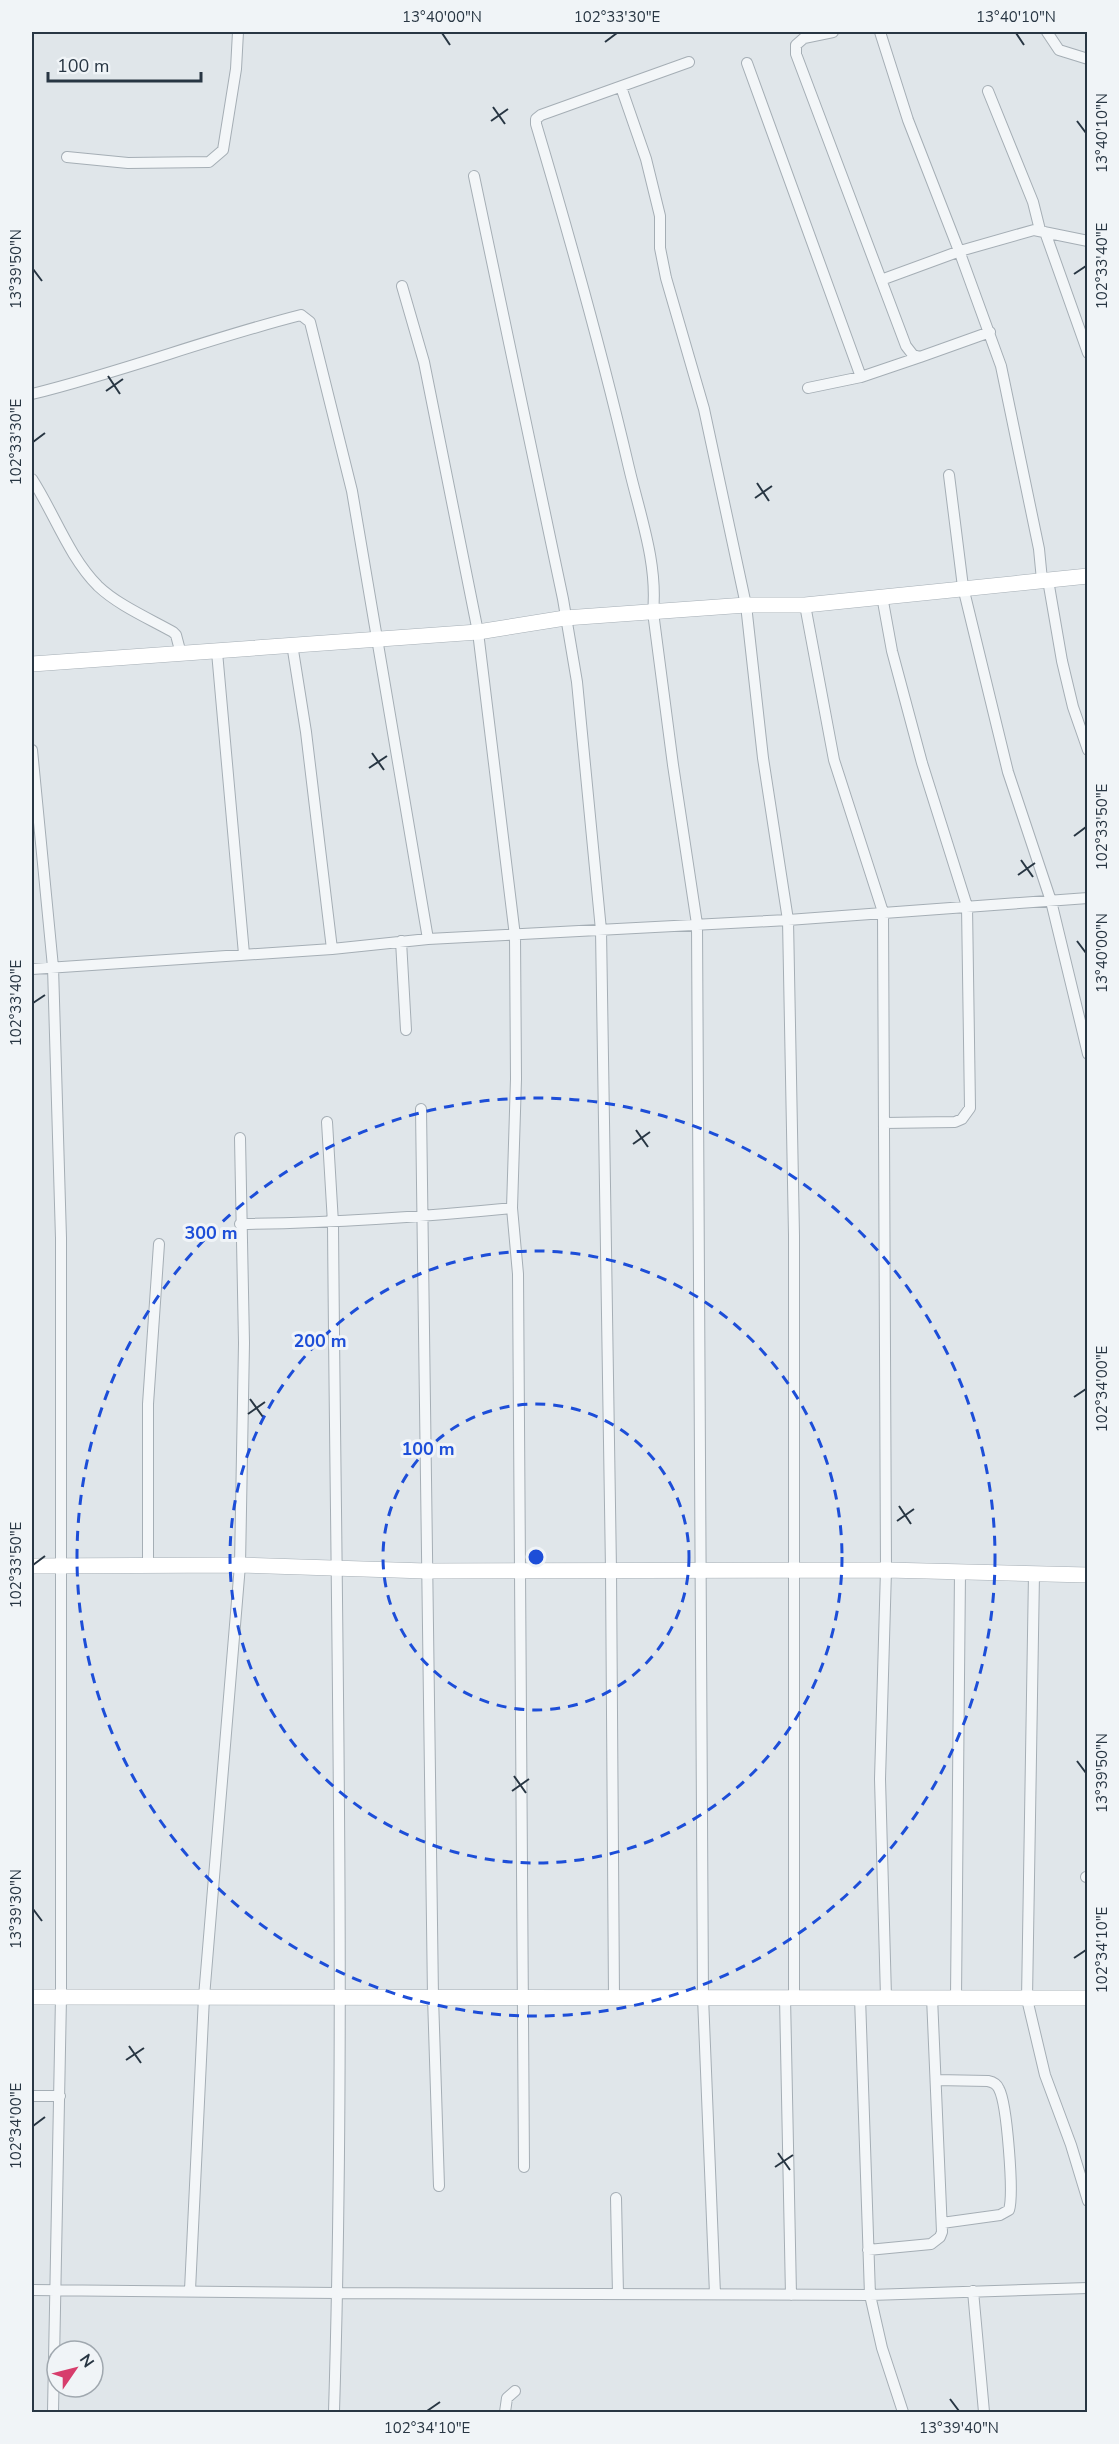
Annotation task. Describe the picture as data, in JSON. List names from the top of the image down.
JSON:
{
  "scale_bar": "100 m",
  "north": "top right",
  "coordinates": [
    "13°40'00\"N",
    "102°33'30\"E",
    "13°40'10\"N",
    "102°33'40\"E",
    "13°39'50\"N",
    "102°33'50\"E",
    "102°34'00\"E",
    "13°39'30\"N",
    "102°34'10\"E",
    "13°39'40\"N"
  ],
  "rings": ["300 m", "200 m", "100 m"]
}
